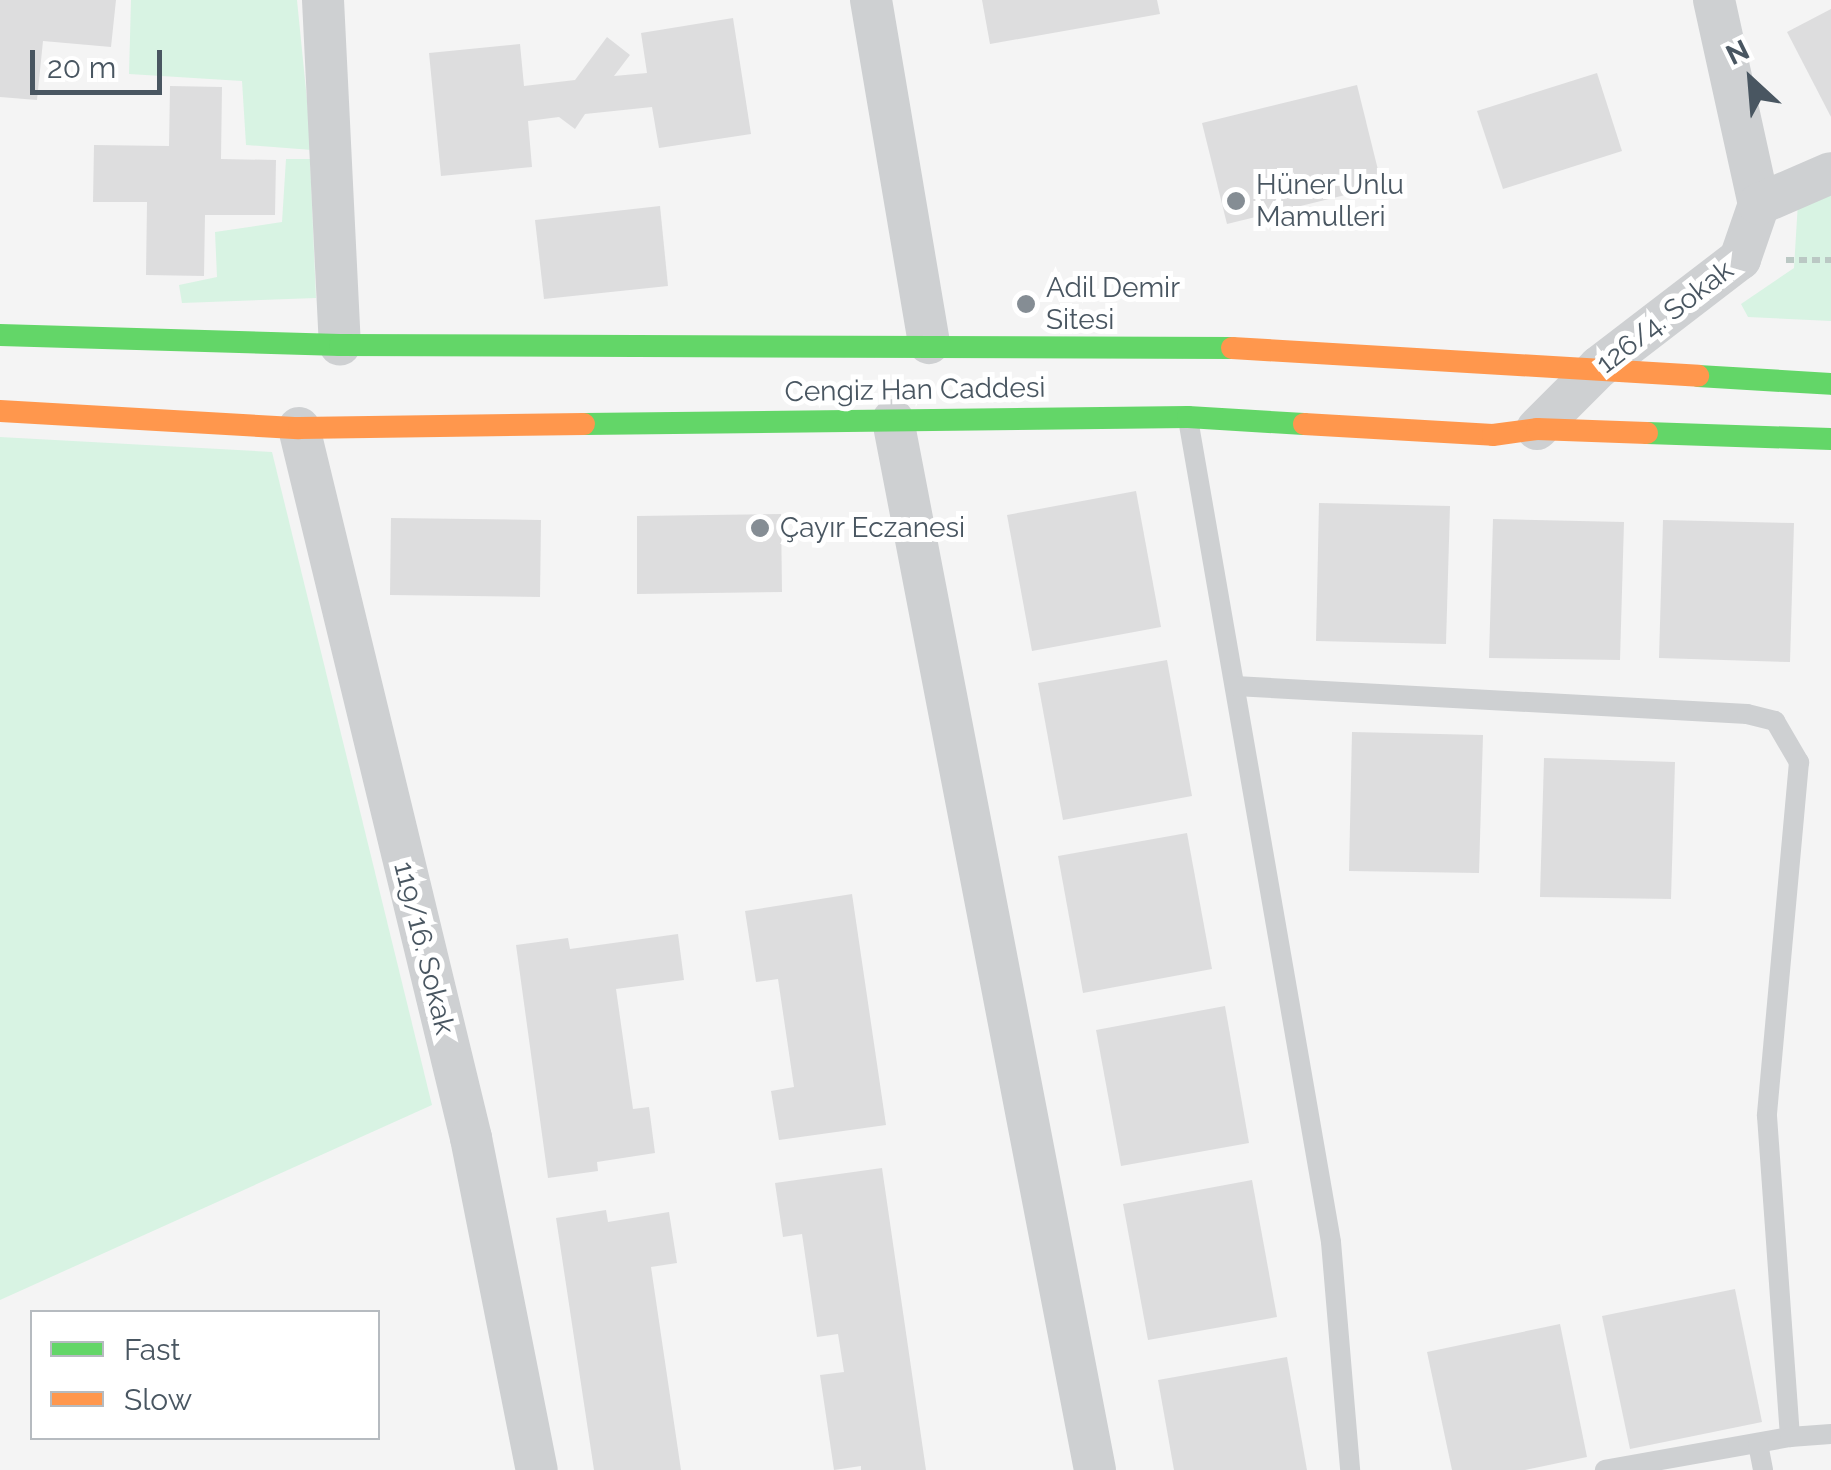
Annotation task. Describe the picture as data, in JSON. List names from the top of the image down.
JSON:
{
  "streets": {
    "main road": ["Cengiz Han Caddesi"],
    "street": ["126/4. Sokak", "119/16. Sokak"]
  },
  "crossings": [
    ["126/4. Sokak", "Cengiz Han Caddesi"],
    ["Cengiz Han Caddesi", "119/16. Sokak"]
  ],
  "places": ["Hüner Unlu Mamulleri", "Adil Demir Sitesi", "Çayır Eczanesi"],
  "legend": ["Fast", "Slow"],
  "scale_bar": "20 m",
  "north": "top left"
}
